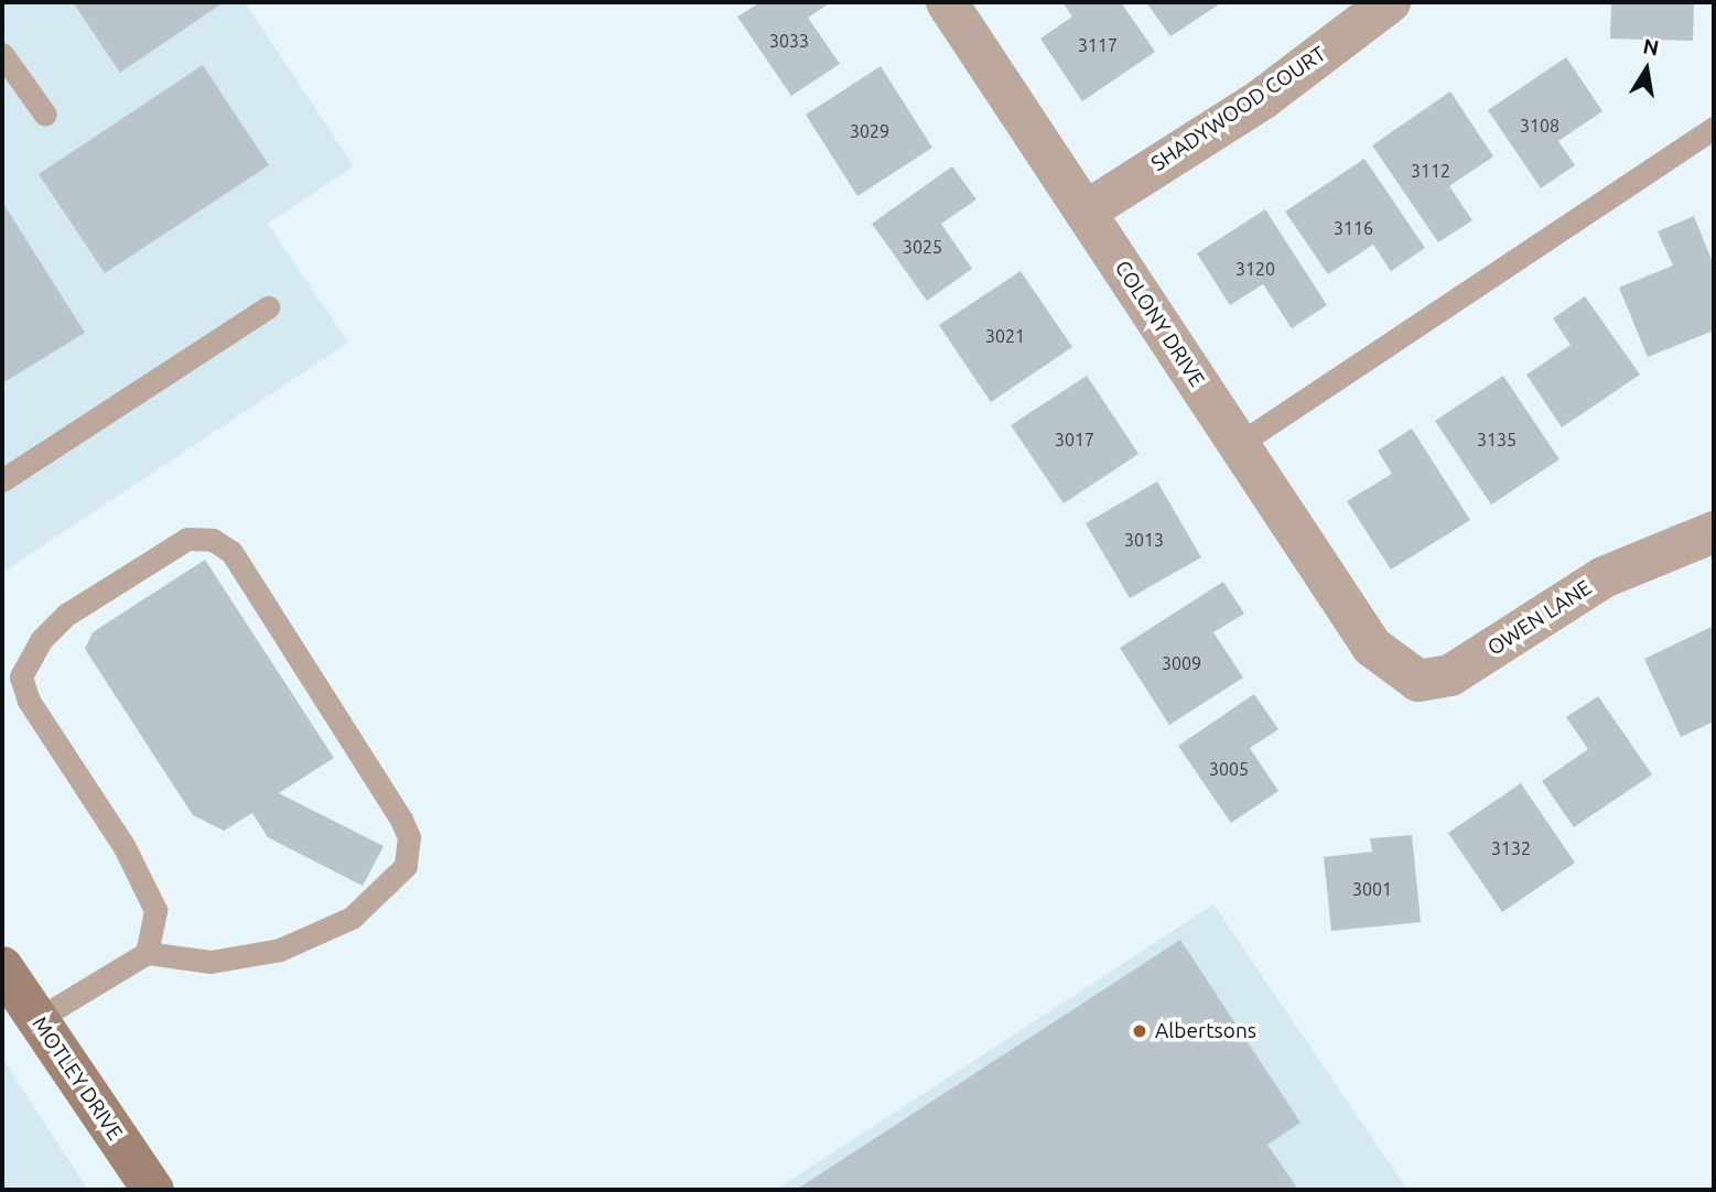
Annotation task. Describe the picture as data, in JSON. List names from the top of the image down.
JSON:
{
  "streets": {
    "main road": ["MOTLEY DRIVE"],
    "street": ["SHADYWOOD COURT", "COLONY DRIVE", "OWEN LANE"]
  },
  "crossings": [
    ["SHADYWOOD COURT", "COLONY DRIVE"],
    ["COLONY DRIVE", "OWEN LANE"]
  ],
  "places": ["Albertsons"],
  "house_numbers": [
    "3033",
    "3117",
    "3108",
    "3029",
    "3112",
    "3116",
    "3025",
    "3120",
    "3021",
    "3017",
    "3135",
    "3013",
    "3009",
    "3005",
    "3132",
    "3001"
  ],
  "north": "top"
}
